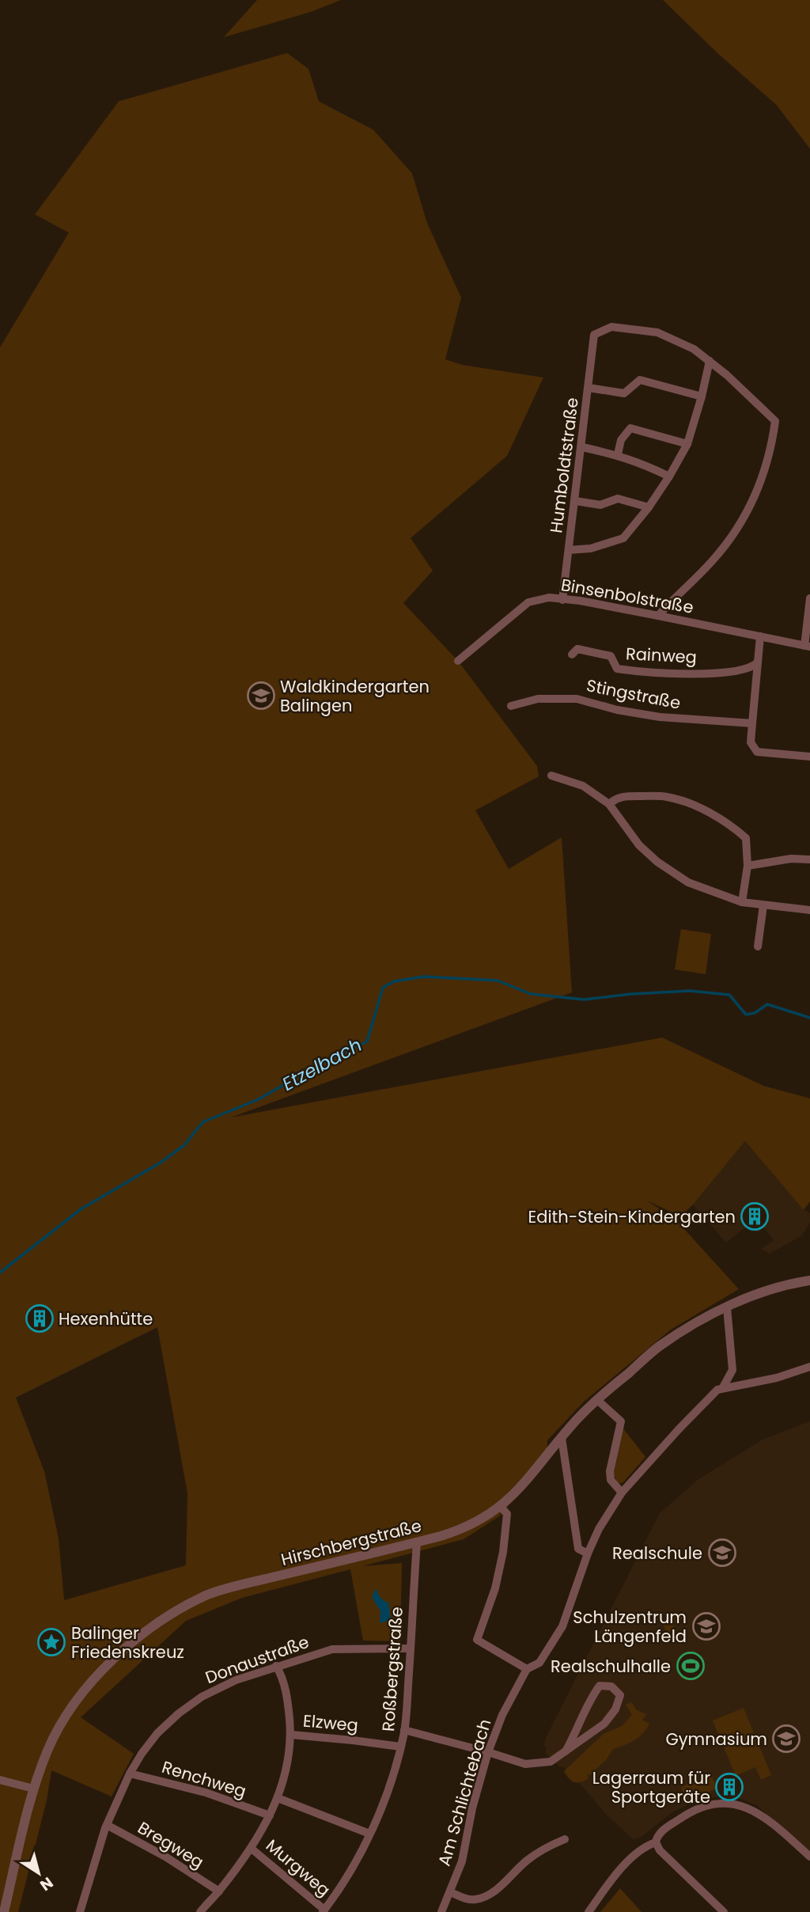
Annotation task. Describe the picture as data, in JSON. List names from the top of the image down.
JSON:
{
  "streets": {
    "street": [
      "Humboldtstraße",
      "Binsenbolstraße",
      "Rainweg",
      "Stingstraße",
      "Hirschbergstraße",
      "Donaustraße",
      "Roßbergstraße",
      "Elzweg",
      "Renchweg",
      "Am Schlichtebach",
      "Bregweg",
      "Murgweg"
    ]
  },
  "crossings": [
    ["Humboldtstraße", "Binsenbolstraße"],
    ["Hirschbergstraße", "Roßbergstraße"],
    ["Donaustraße", "Roßbergstraße"],
    ["Donaustraße", "Renchweg"],
    ["Donaustraße", "Bregweg"],
    ["Roßbergstraße", "Elzweg"],
    ["Roßbergstraße", "Murgweg"]
  ],
  "water": ["Etzelbach"],
  "places": {
    "school or university": [
      "Waldkindergarten Balingen",
      "Realschule",
      "Schulzentrum Längenfeld",
      "Gymnasium"
    ],
    "building": ["Edith-Stein-Kindergarten", "Hexenhütte", "Lagerraum für Sportgeräte"],
    "place": ["Balinger Friedenskreuz"],
    "sports": ["Realschulhalle"]
  },
  "north": "bottom right"
}
